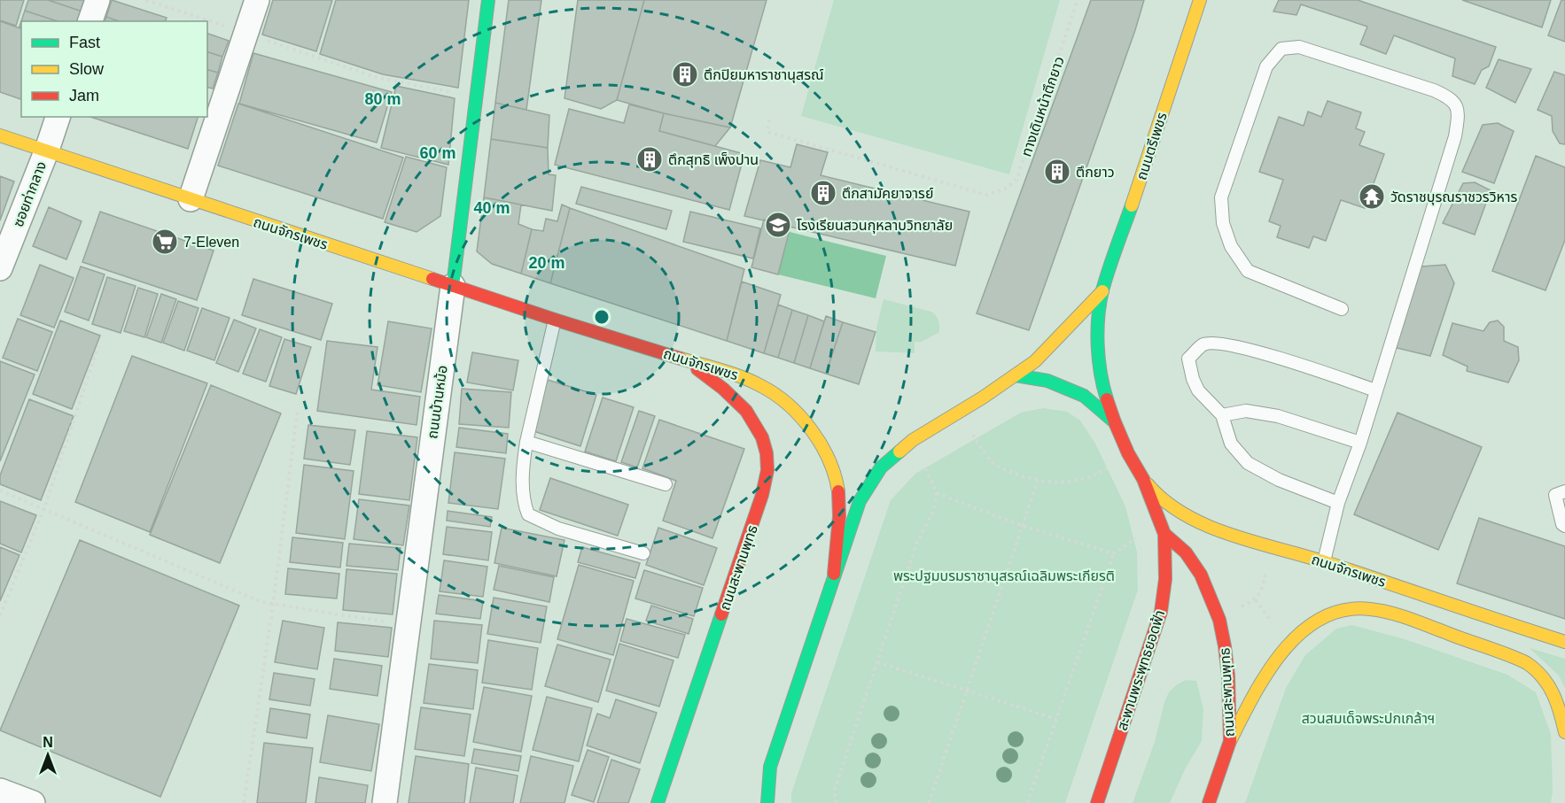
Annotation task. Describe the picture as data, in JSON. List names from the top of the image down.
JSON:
{
  "streets": {
    "main road": [
      "ถนนตรีเพชร",
      "ถนนจักรเพชร",
      "ถนนบ้านหม้อ",
      "ถนนสะพานพุทธ",
      "สะพานพระพุทธยอดฟ้า"
    ],
    "street": ["ซอยท่ากลาง"],
    "path": ["ทางเดินหน้าตึกยาว"]
  },
  "crossings": [
    ["ถนนตรีเพชร", "ถนนจักรเพชร"],
    ["ซอยท่ากลาง", "ถนนจักรเพชร"],
    ["ถนนจักรเพชร", "ถนนบ้านหม้อ"],
    ["ถนนจักรเพชร", "ถนนสะพานพุทธ"],
    ["ถนนจักรเพชร", "สะพานพระพุทธยอดฟ้า"],
    ["ถนนสะพานพุทธ", "สะพานพระพุทธยอดฟ้า"]
  ],
  "parks": ["พระปฐมบรมราชานุสรณ์เฉลิมพระเกียรติ", "สวนสมเด็จพระปกเกล้าฯ"],
  "places": {
    "building": [
      "ตึกปิยมหาราชานุสรณ์",
      "ตึกสุทธิ เพ็งปาน",
      "ตึกยาว",
      "ตึกสามัคยาจารย์"
    ],
    "temple": ["วัดราชบุรณราชวรวิหาร"],
    "school or university": ["โรงเรียนสวนกุหลาบวิทยาลัย"],
    "supermarket": ["7-Eleven"]
  },
  "legend": ["Fast", "Slow", "Jam"],
  "north": "top",
  "rings": [
    "80 m",
    "60 m",
    "40 m",
    "20 m"
  ]
}
